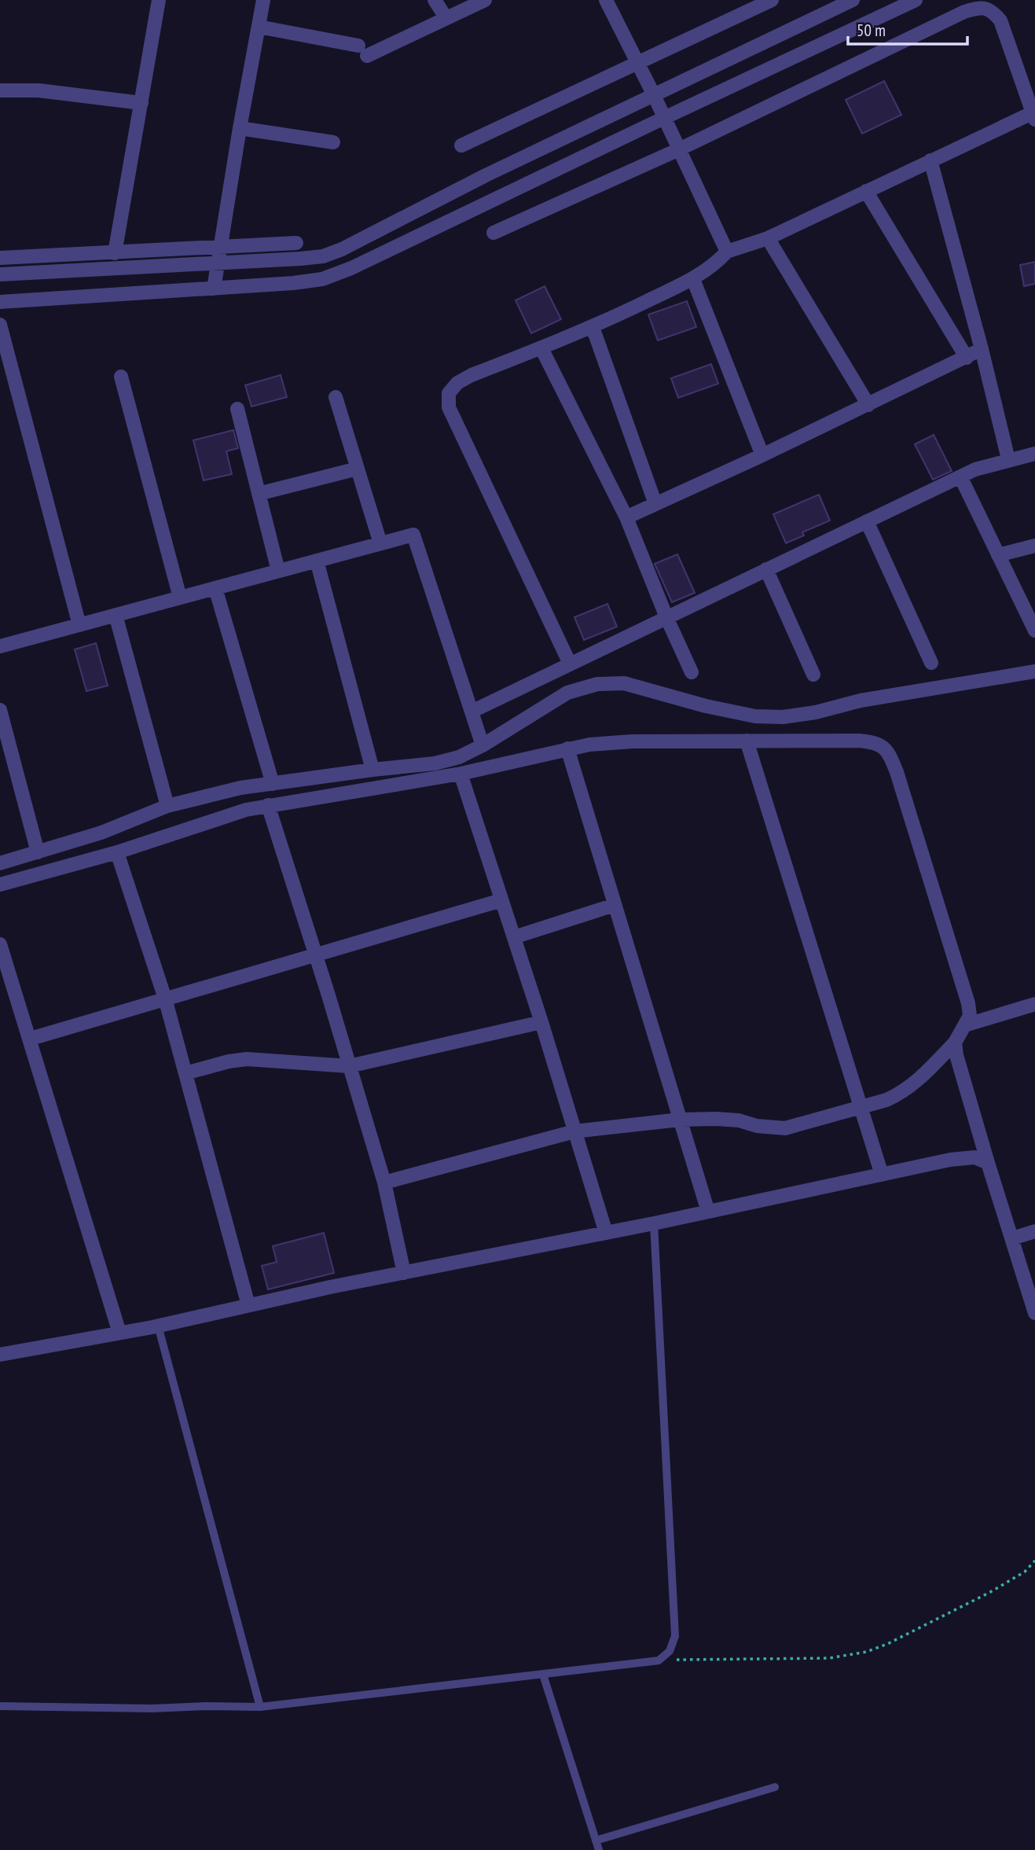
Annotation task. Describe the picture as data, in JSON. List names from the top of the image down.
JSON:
{
  "scale_bar": "50 m"
}
